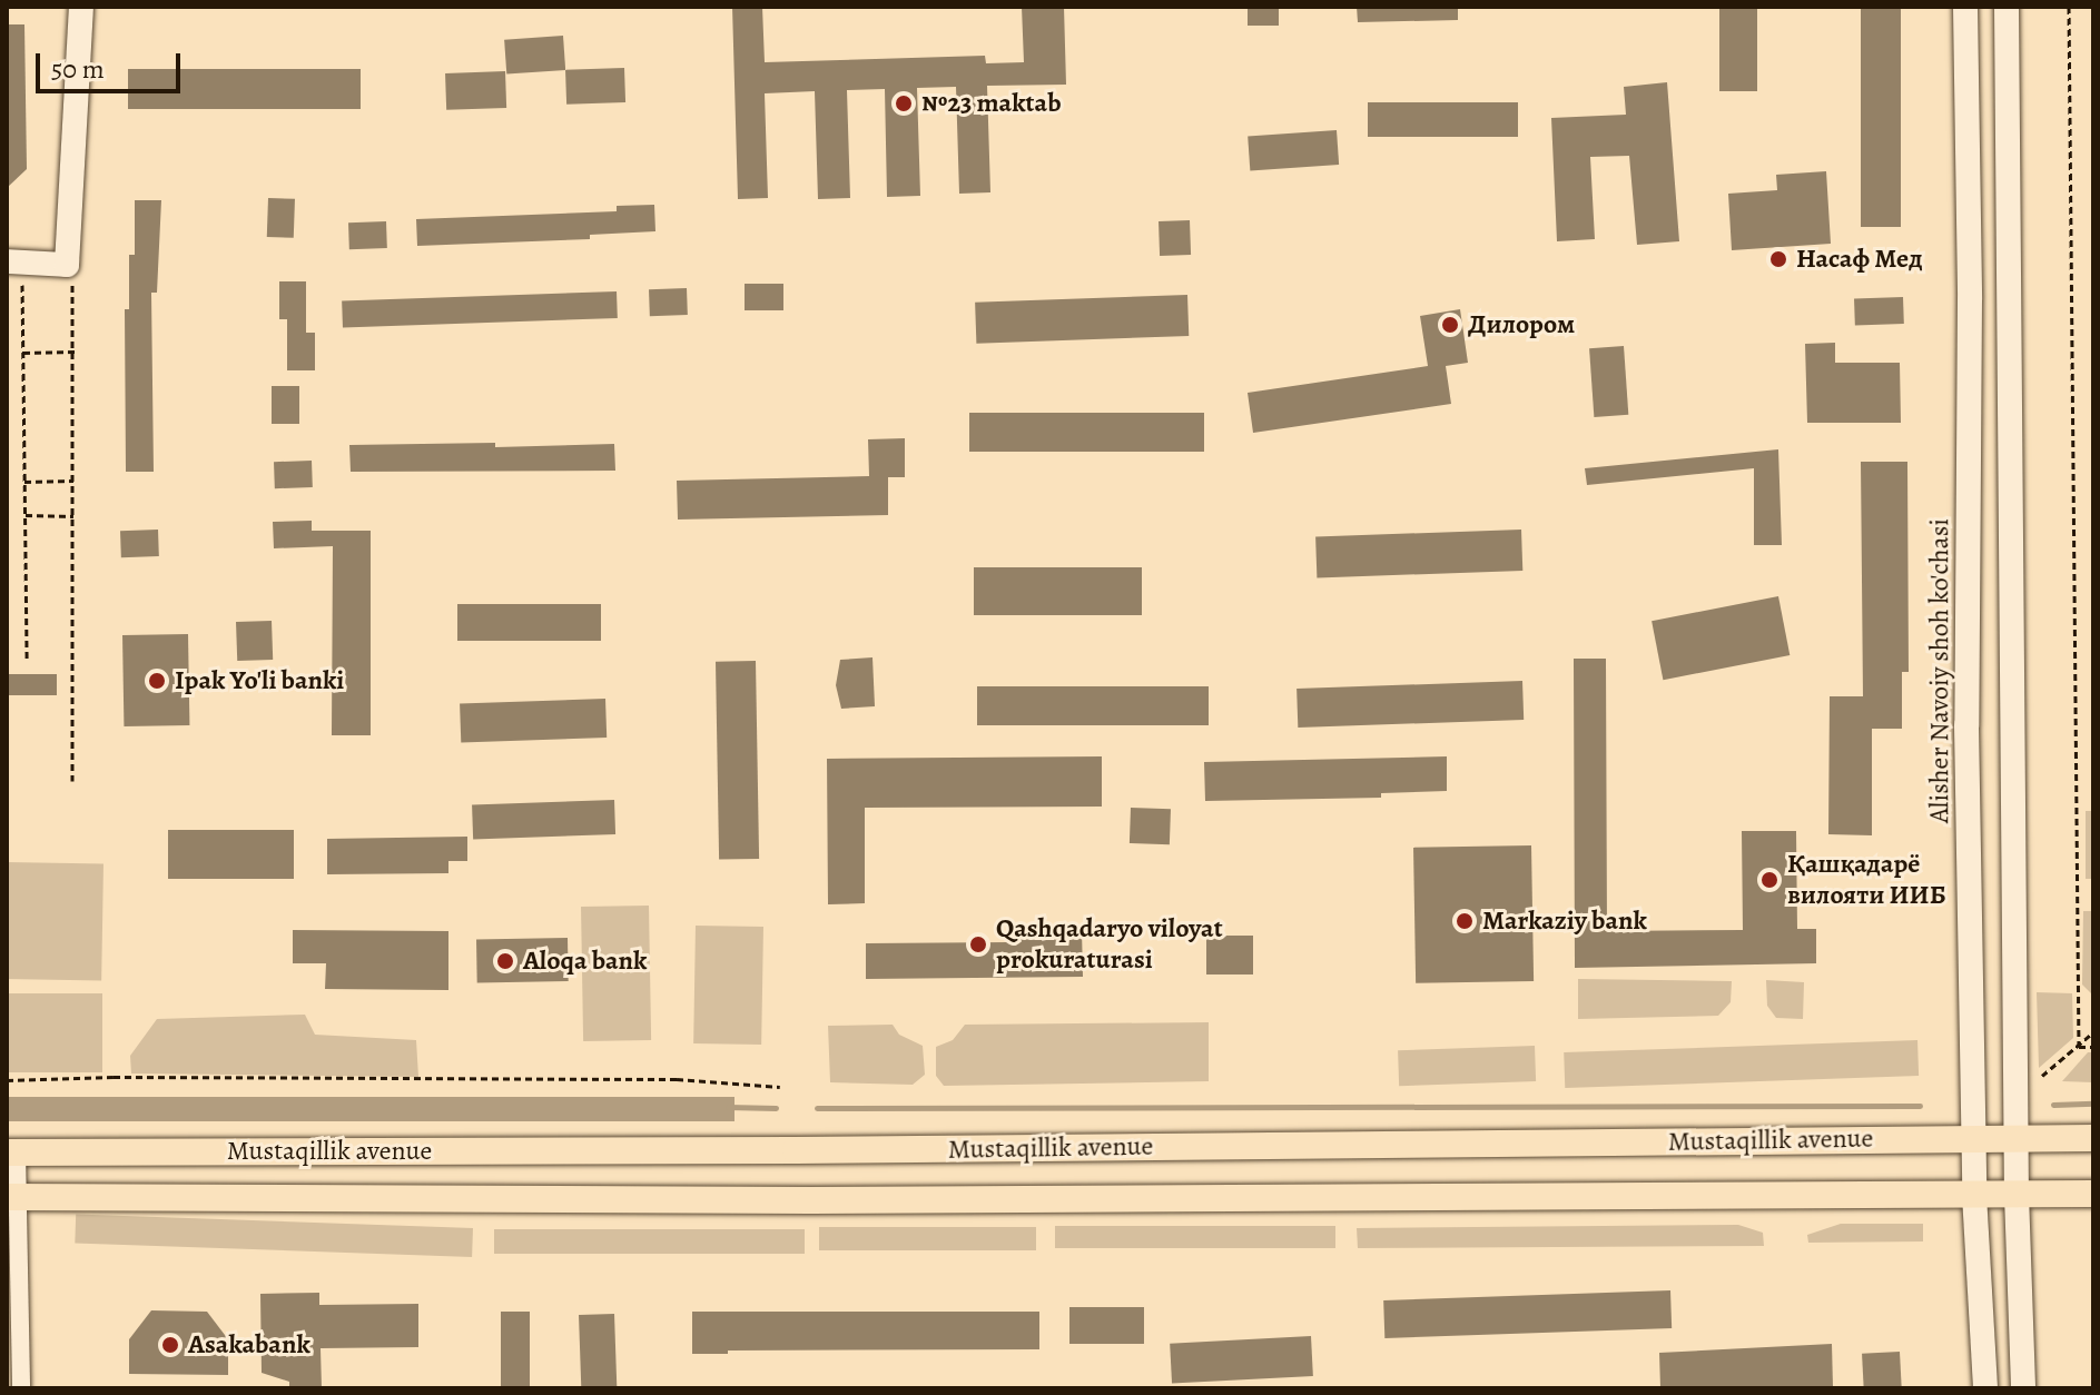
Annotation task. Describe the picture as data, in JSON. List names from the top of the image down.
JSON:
{
  "streets": {
    "main road": ["Alisher Navoiy shoh ko'chasi", "Mustaqillik avenue"]
  },
  "crossings": [
    ["Alisher Navoiy shoh ko'chasi", "Mustaqillik avenue"]
  ],
  "places": [
    "№23 maktab",
    "Насаф Мед",
    "Дилором",
    "Ipak Yo'li banki",
    "Қашқадарё вилояти ИИБ",
    "Markaziy bank",
    "Qashqadaryo viloyat prokuraturasi",
    "Aloqa bank",
    "Asakabank"
  ],
  "scale_bar": "50 m"
}
